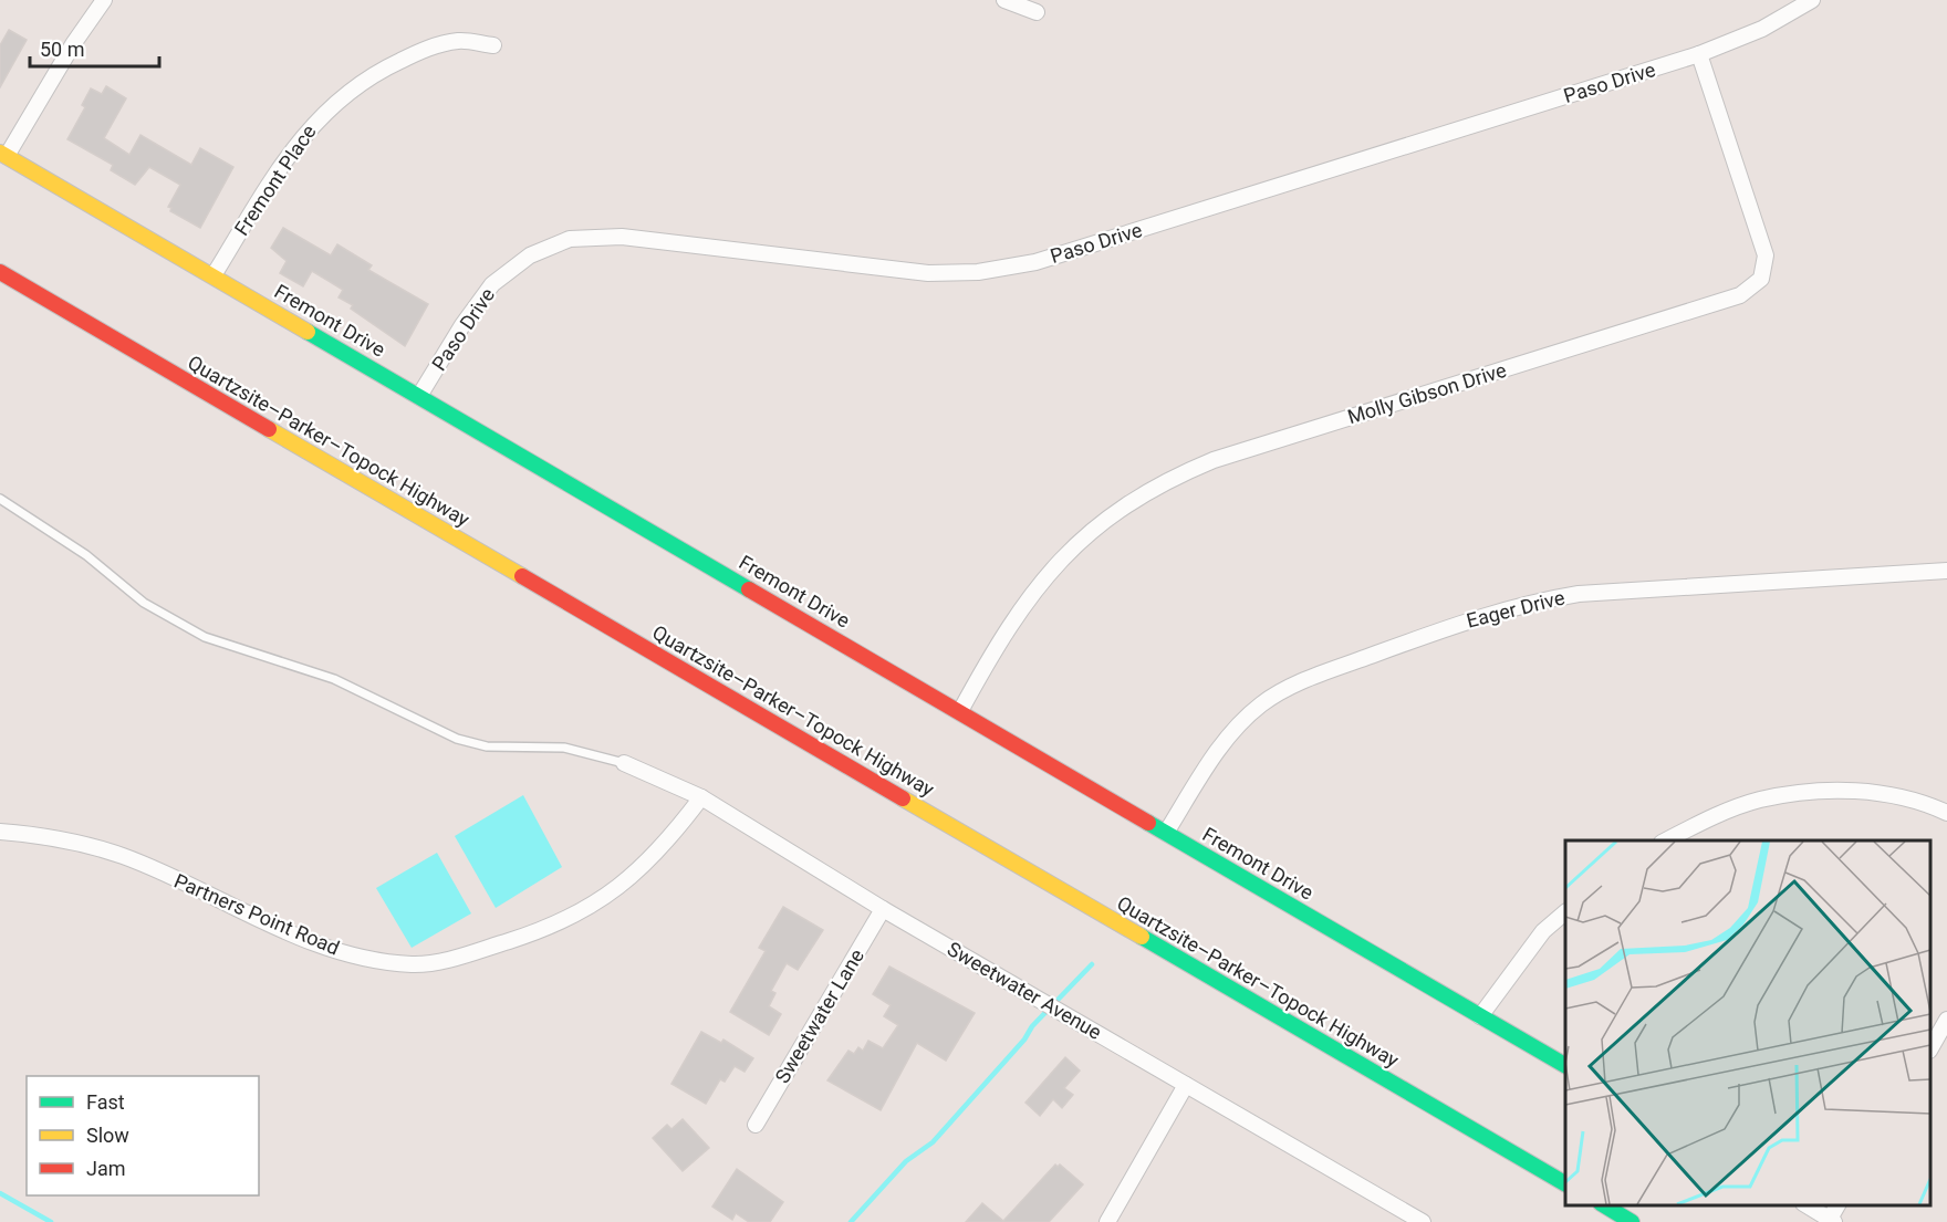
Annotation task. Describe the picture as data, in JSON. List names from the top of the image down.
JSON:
{
  "streets": {
    "main road": ["Fremont Drive", "Quartzsite–Parker–Topock Highway"],
    "street": [
      "Paso Drive",
      "Fremont Place",
      "Molly Gibson Drive",
      "Eager Drive",
      "Partners Point Road",
      "Sweetwater Avenue",
      "Sweetwater Lane"
    ]
  },
  "crossings": [
    ["Paso Drive", "Fremont Drive"],
    ["Paso Drive", "Molly Gibson Drive"],
    ["Fremont Place", "Fremont Drive"],
    ["Fremont Drive", "Molly Gibson Drive"],
    ["Fremont Drive", "Eager Drive"],
    ["Partners Point Road", "Sweetwater Avenue"],
    ["Sweetwater Avenue", "Sweetwater Lane"]
  ],
  "legend": ["Fast", "Slow", "Jam"],
  "scale_bar": "50 m"
}
